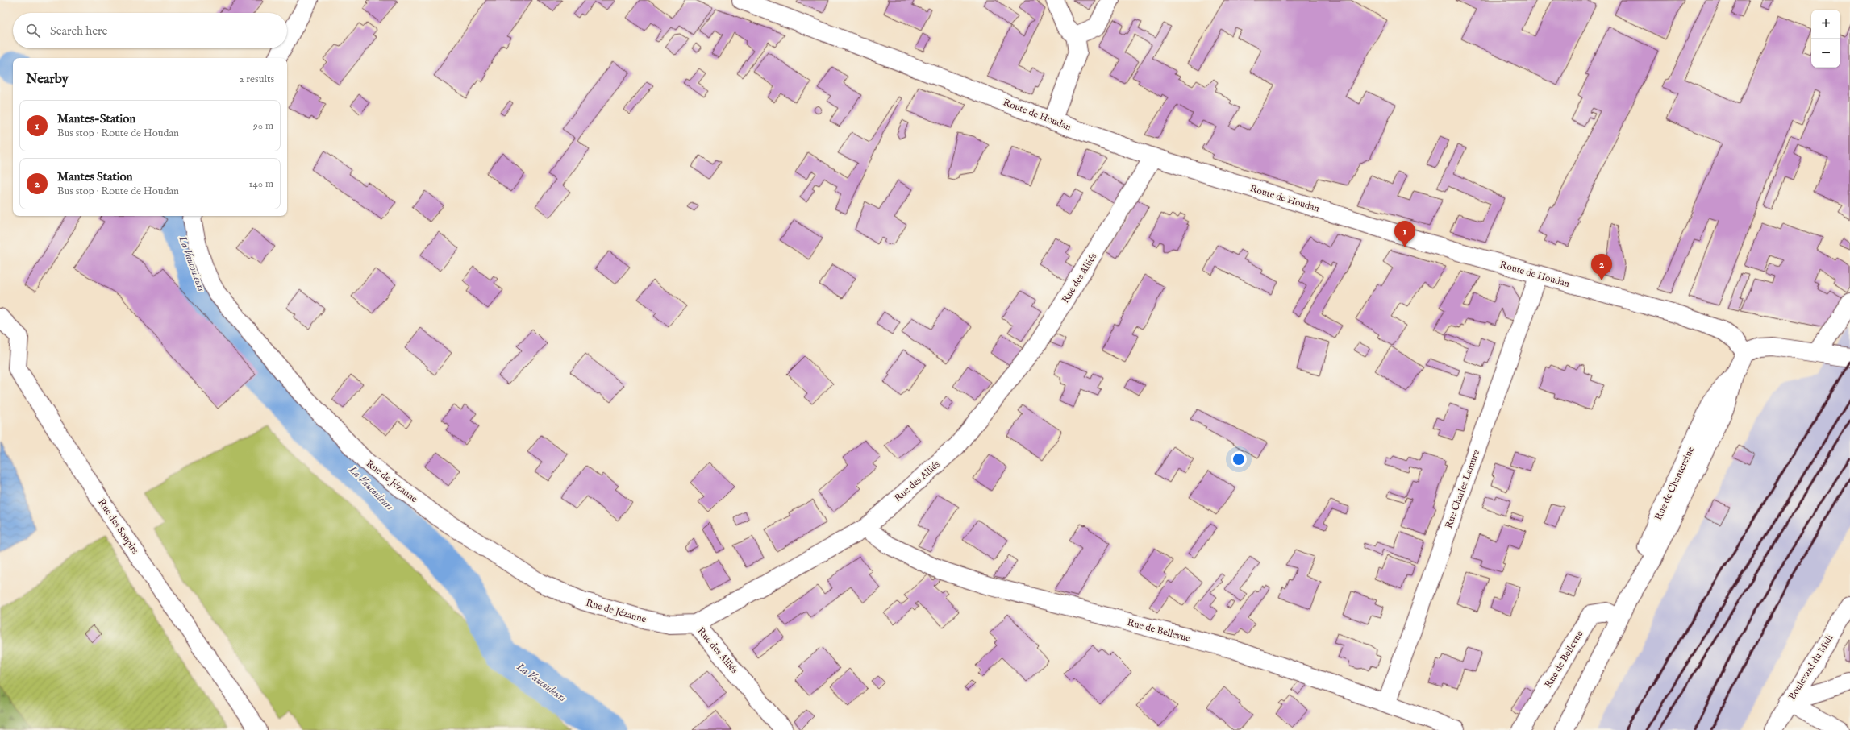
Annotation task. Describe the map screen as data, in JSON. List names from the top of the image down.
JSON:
{
  "streets": {
    "street": [
      "Route de Houdan",
      "Rue des Alliés",
      "Rue de Jézanne",
      "Rue de Chantereine",
      "Rue Charles Lamure",
      "Rue des Soupirs",
      "Rue de Bellevue",
      "Boulevard du Midi"
    ]
  },
  "crossings": [
    ["Route de Houdan", "Rue des Alliés"],
    ["Route de Houdan", "Rue de Chantereine"],
    ["Route de Houdan", "Rue Charles Lamure"],
    ["Rue des Alliés", "Rue de Jézanne"],
    ["Rue des Alliés", "Rue de Bellevue"],
    ["Rue de Chantereine", "Rue de Bellevue"],
    ["Rue Charles Lamure", "Rue de Bellevue"]
  ],
  "water": ["La Vaucouleurs"],
  "page": {
    "map_buttons": ["+", "−"],
    "search": "Search here",
    "heading": ["Nearby", "2 results"],
    "list": [
      {
        "mark": "1",
        "name": "Mantes-Station",
        "note": "Bus stop · Route de Houdan",
        "value": "90 m"
      },
      {
        "mark": "2",
        "name": "Mantes Station",
        "note": "Bus stop · Route de Houdan",
        "value": "140 m"
      }
    ],
    "pins": ["1", "2"]
  }
}
